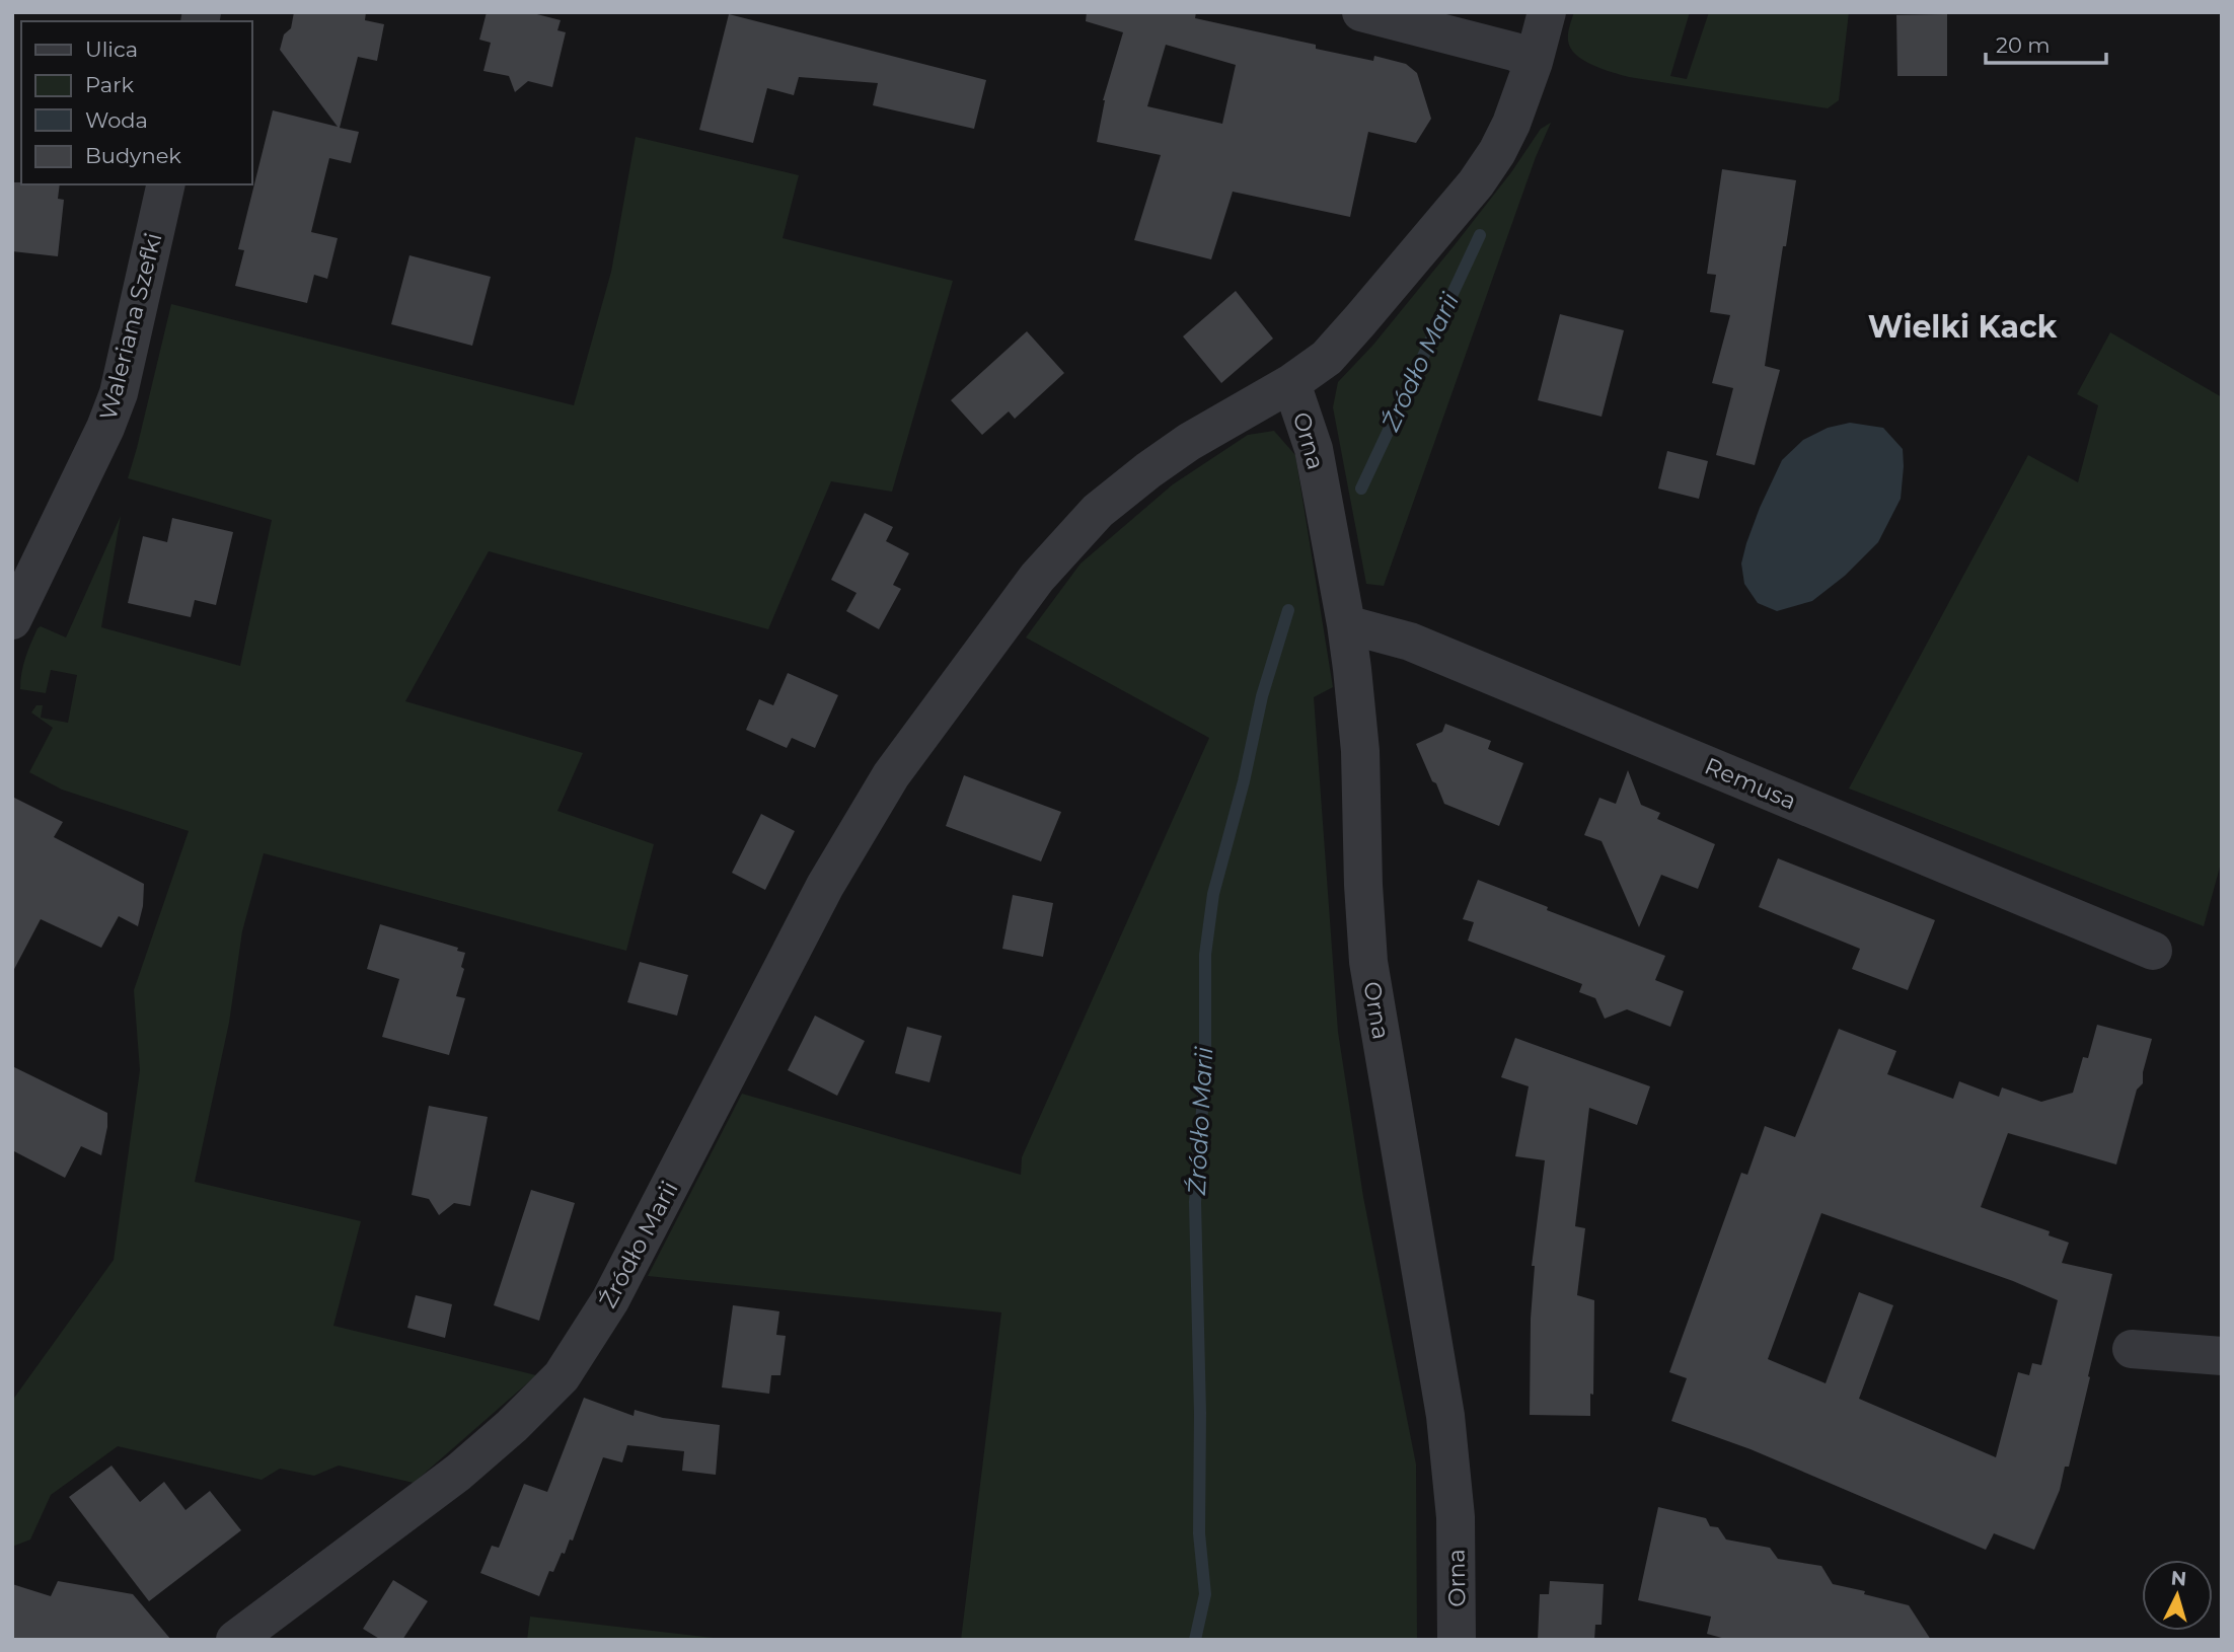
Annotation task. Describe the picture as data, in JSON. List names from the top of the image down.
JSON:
{
  "streets": {
    "street": [
      "Waleriana Szefki",
      "Orna",
      "Remusa",
      "Źródło Marii"
    ]
  },
  "crossings": [
    ["Orna", "Remusa"],
    ["Orna", "Źródło Marii"]
  ],
  "districts": ["Wielki Kack"],
  "water": ["Źródło Marii"],
  "legend": [
    "Ulica",
    "Park",
    "Woda",
    "Budynek"
  ],
  "scale_bar": "20 m",
  "north": "top"
}
